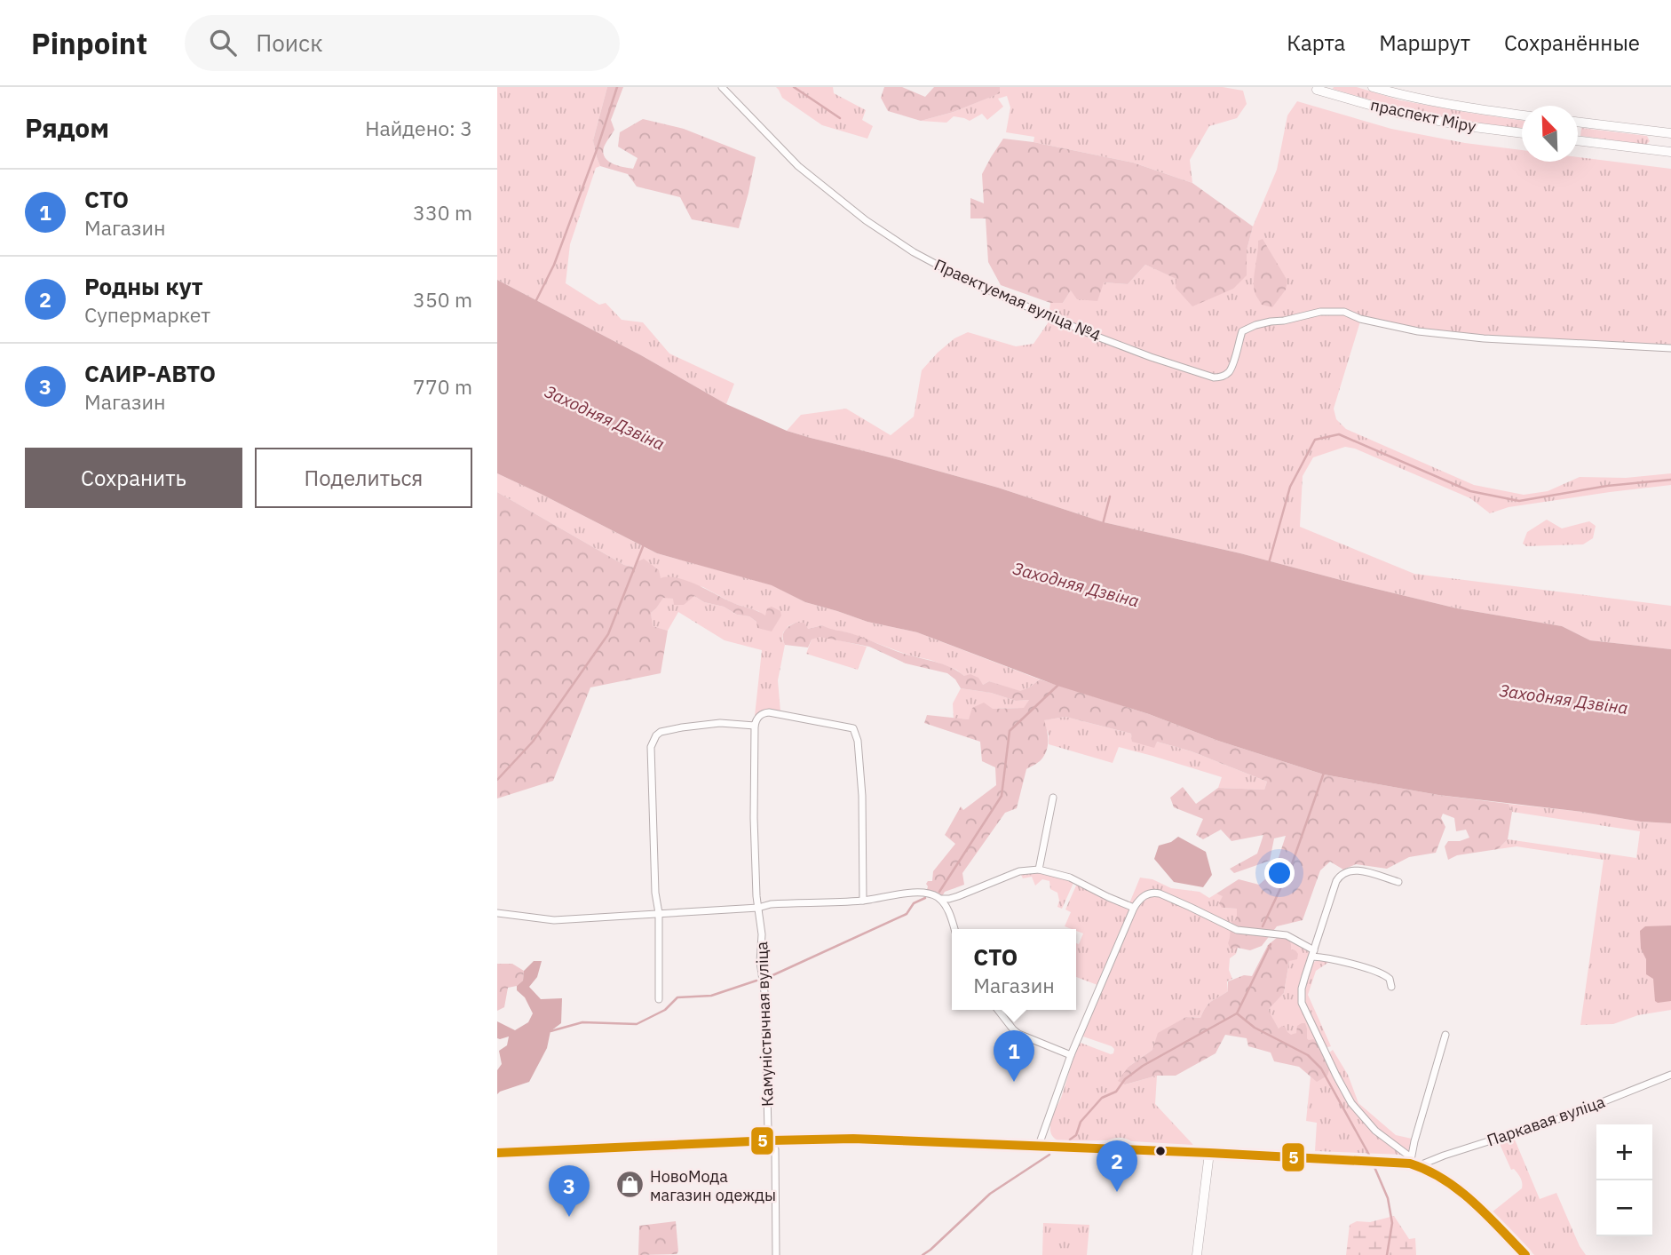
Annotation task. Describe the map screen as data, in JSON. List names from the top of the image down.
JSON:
{
  "streets": {
    "main road": ["праспект Міру"],
    "street": ["Праектуемая вуліца №4", "Камуністычная вуліца", "Паркавая вуліца"]
  },
  "water": ["Заходняя Дзвіна"],
  "places": {
    "shop": ["НовоМода магазин одежды"]
  },
  "lines": ["transit line 5"],
  "north": "top left",
  "page": {
    "header": "Pinpoint",
    "search": "Поиск",
    "nav": ["Карта", "Маршрут", "Сохранённые"],
    "heading": ["Рядом", "Найдено: 3"],
    "list": [
      {
        "mark": "1",
        "name": "СТО",
        "note": "Магазин",
        "value": "330 m"
      },
      {
        "mark": "2",
        "name": "Родны кут",
        "note": "Супермаркет",
        "value": "350 m"
      },
      {
        "mark": "3",
        "name": "САИР-АВТО",
        "note": "Магазин",
        "value": "770 m"
      }
    ],
    "buttons": ["Сохранить", "Поделиться"],
    "popup": ["СТО", "Магазин"],
    "pins": ["1", "2", "3"],
    "map_buttons": ["+", "−"]
  }
}
